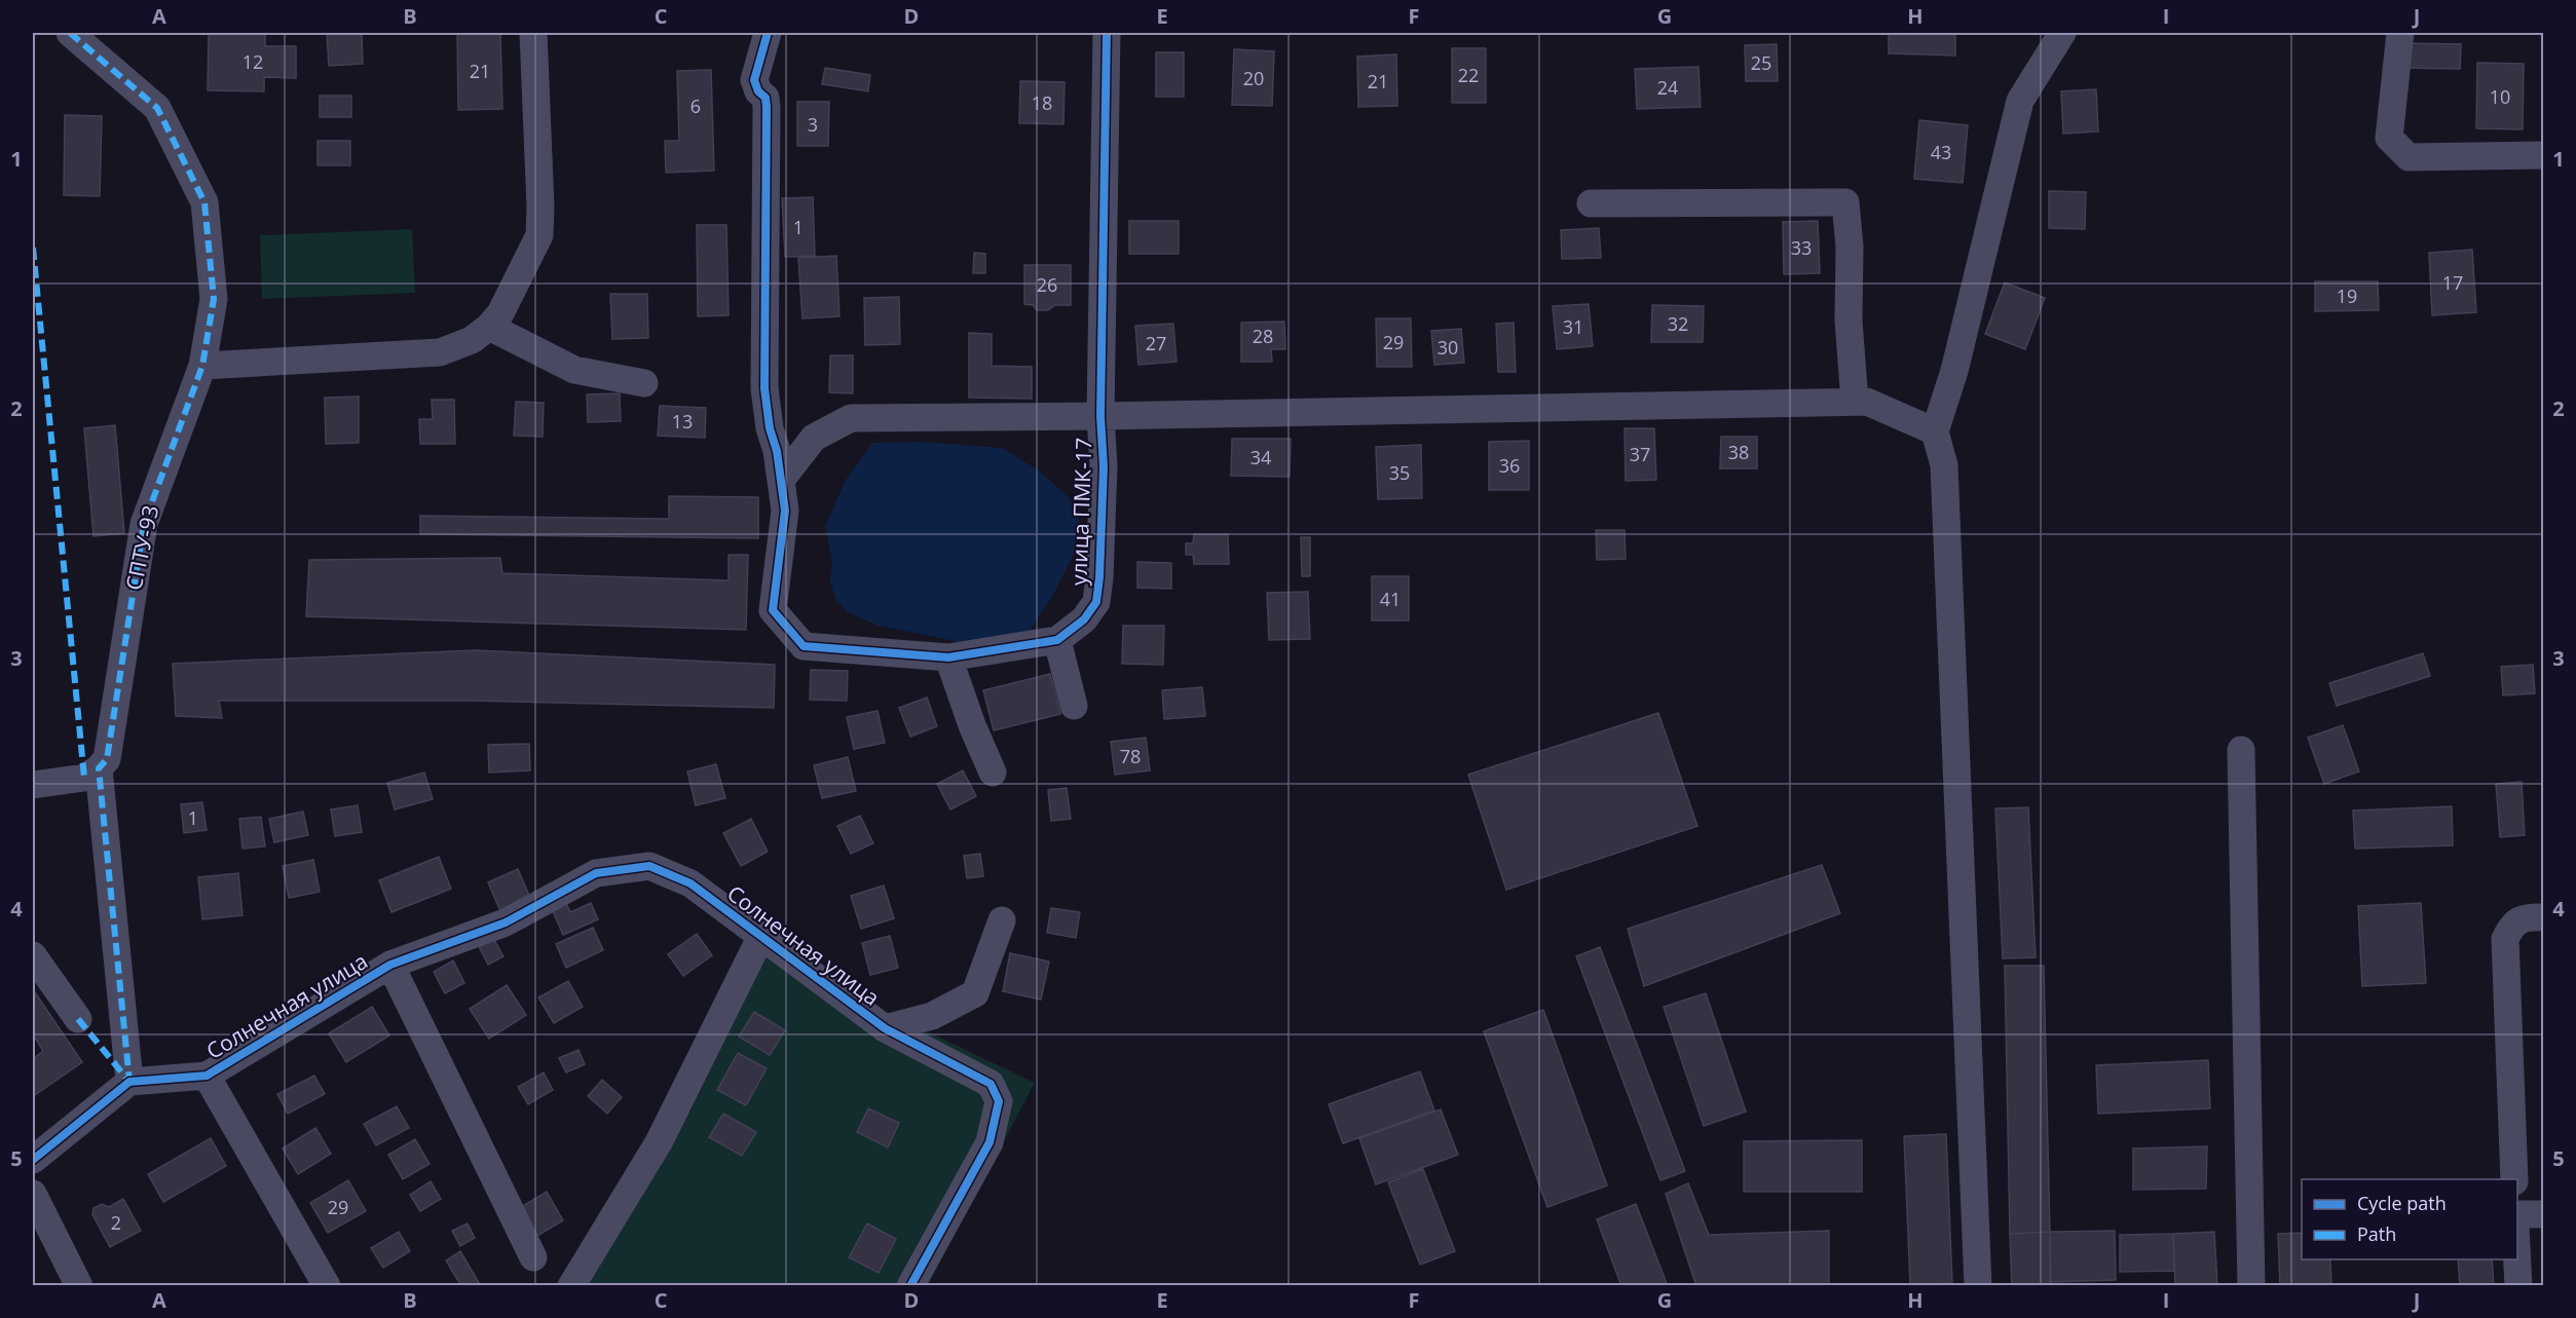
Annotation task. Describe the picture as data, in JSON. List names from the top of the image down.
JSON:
{
  "streets": {
    "street": ["улица ПМК-17", "СПТУ-93", "Солнечная улица"]
  },
  "crossings": [
    ["СПТУ-93", "Солнечная улица"]
  ],
  "house_numbers": [
    "12",
    "25",
    "21",
    "22",
    "20",
    "21",
    "24",
    "10",
    "18",
    "6",
    "3",
    "43",
    "1",
    "33",
    "17",
    "26",
    "19",
    "32",
    "31",
    "28",
    "29",
    "27",
    "30",
    "13",
    "38",
    "37",
    "34",
    "36",
    "35",
    "41",
    "78",
    "1",
    "29",
    "2"
  ],
  "legend": ["Cycle path", "Path"],
  "grid": {
    "columns": [
      "A",
      "B",
      "C",
      "D",
      "E",
      "F",
      "G",
      "H",
      "I",
      "J"
    ],
    "rows": [
      "1",
      "2",
      "3",
      "4",
      "5"
    ]
  }
}
